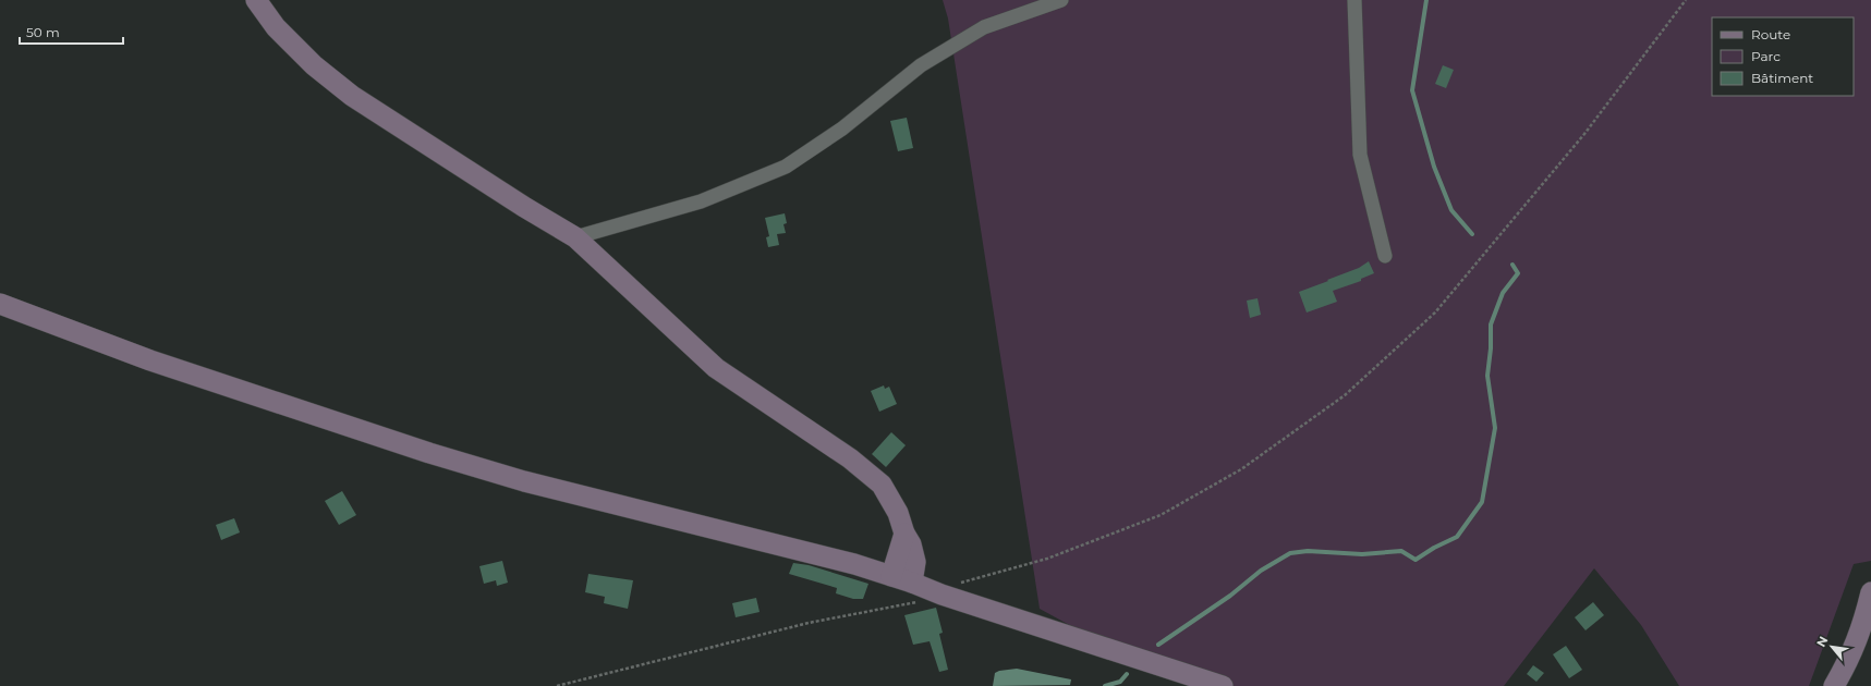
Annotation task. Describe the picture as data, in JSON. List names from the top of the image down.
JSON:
{
  "legend": ["Route", "Parc", "Bâtiment"],
  "scale_bar": "50 m",
  "north": "top left"
}
